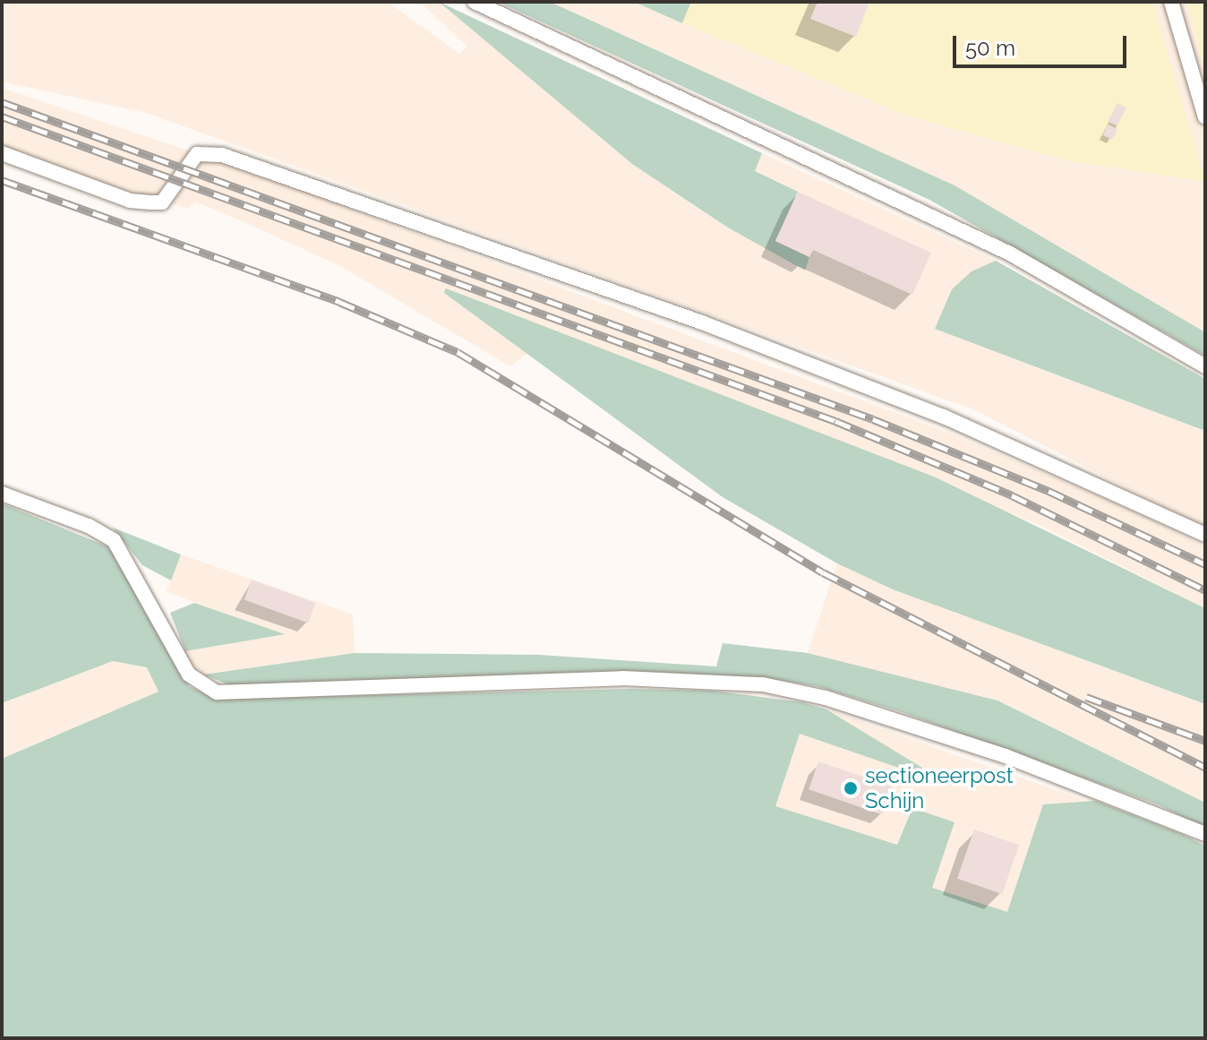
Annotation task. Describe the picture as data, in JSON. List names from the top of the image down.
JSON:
{
  "places": ["sectioneerpost Schijn"],
  "scale_bar": "50 m"
}
